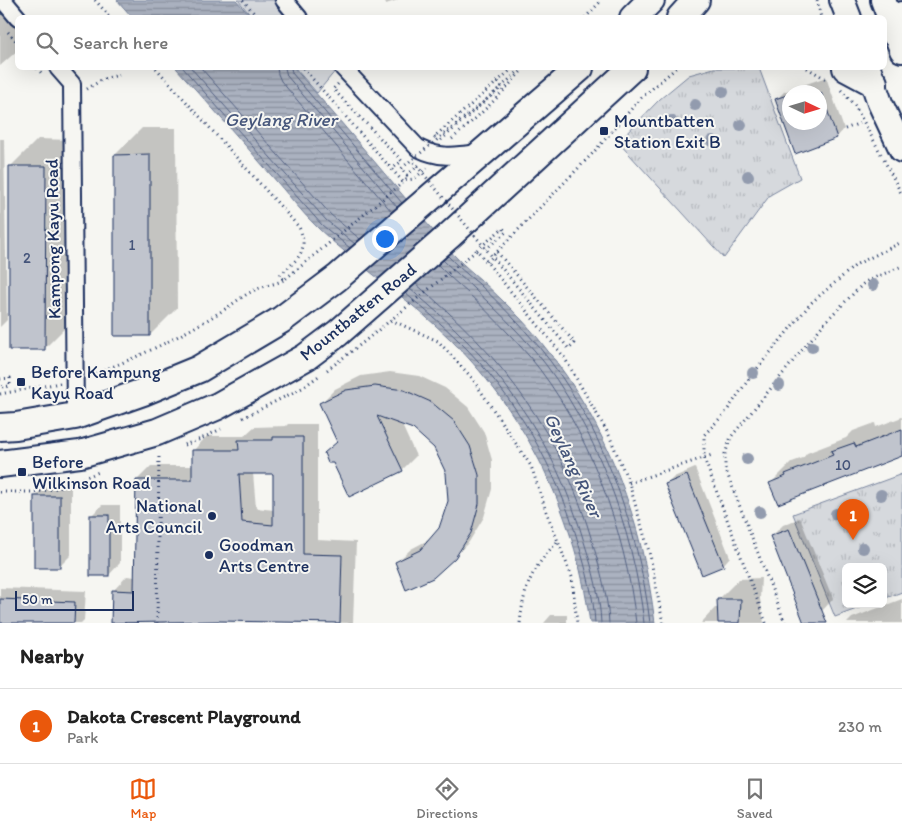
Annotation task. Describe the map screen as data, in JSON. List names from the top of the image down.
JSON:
{
  "streets": {
    "main road": ["Mountbatten Road"],
    "street": ["Kampong Kayu Road"]
  },
  "water": ["Geylang River"],
  "places": {
    "transit": ["Mountbatten Station Exit B", "Before Kampung Kayu Road", "Before Wilkinson Road"],
    "other": ["National Arts Council", "Goodman Arts Centre"]
  },
  "house_numbers": ["1", "2", "10"],
  "scale_bar": "50 m",
  "north": "right",
  "page": {
    "search": "Search here",
    "pins": "1",
    "scale": "50 m",
    "heading": "Nearby",
    "list": [
      {
        "mark": "1",
        "name": "Dakota Crescent Playground",
        "note": "Park",
        "value": "230 m"
      }
    ],
    "nav": ["Map", "Directions", "Saved"]
  }
}
